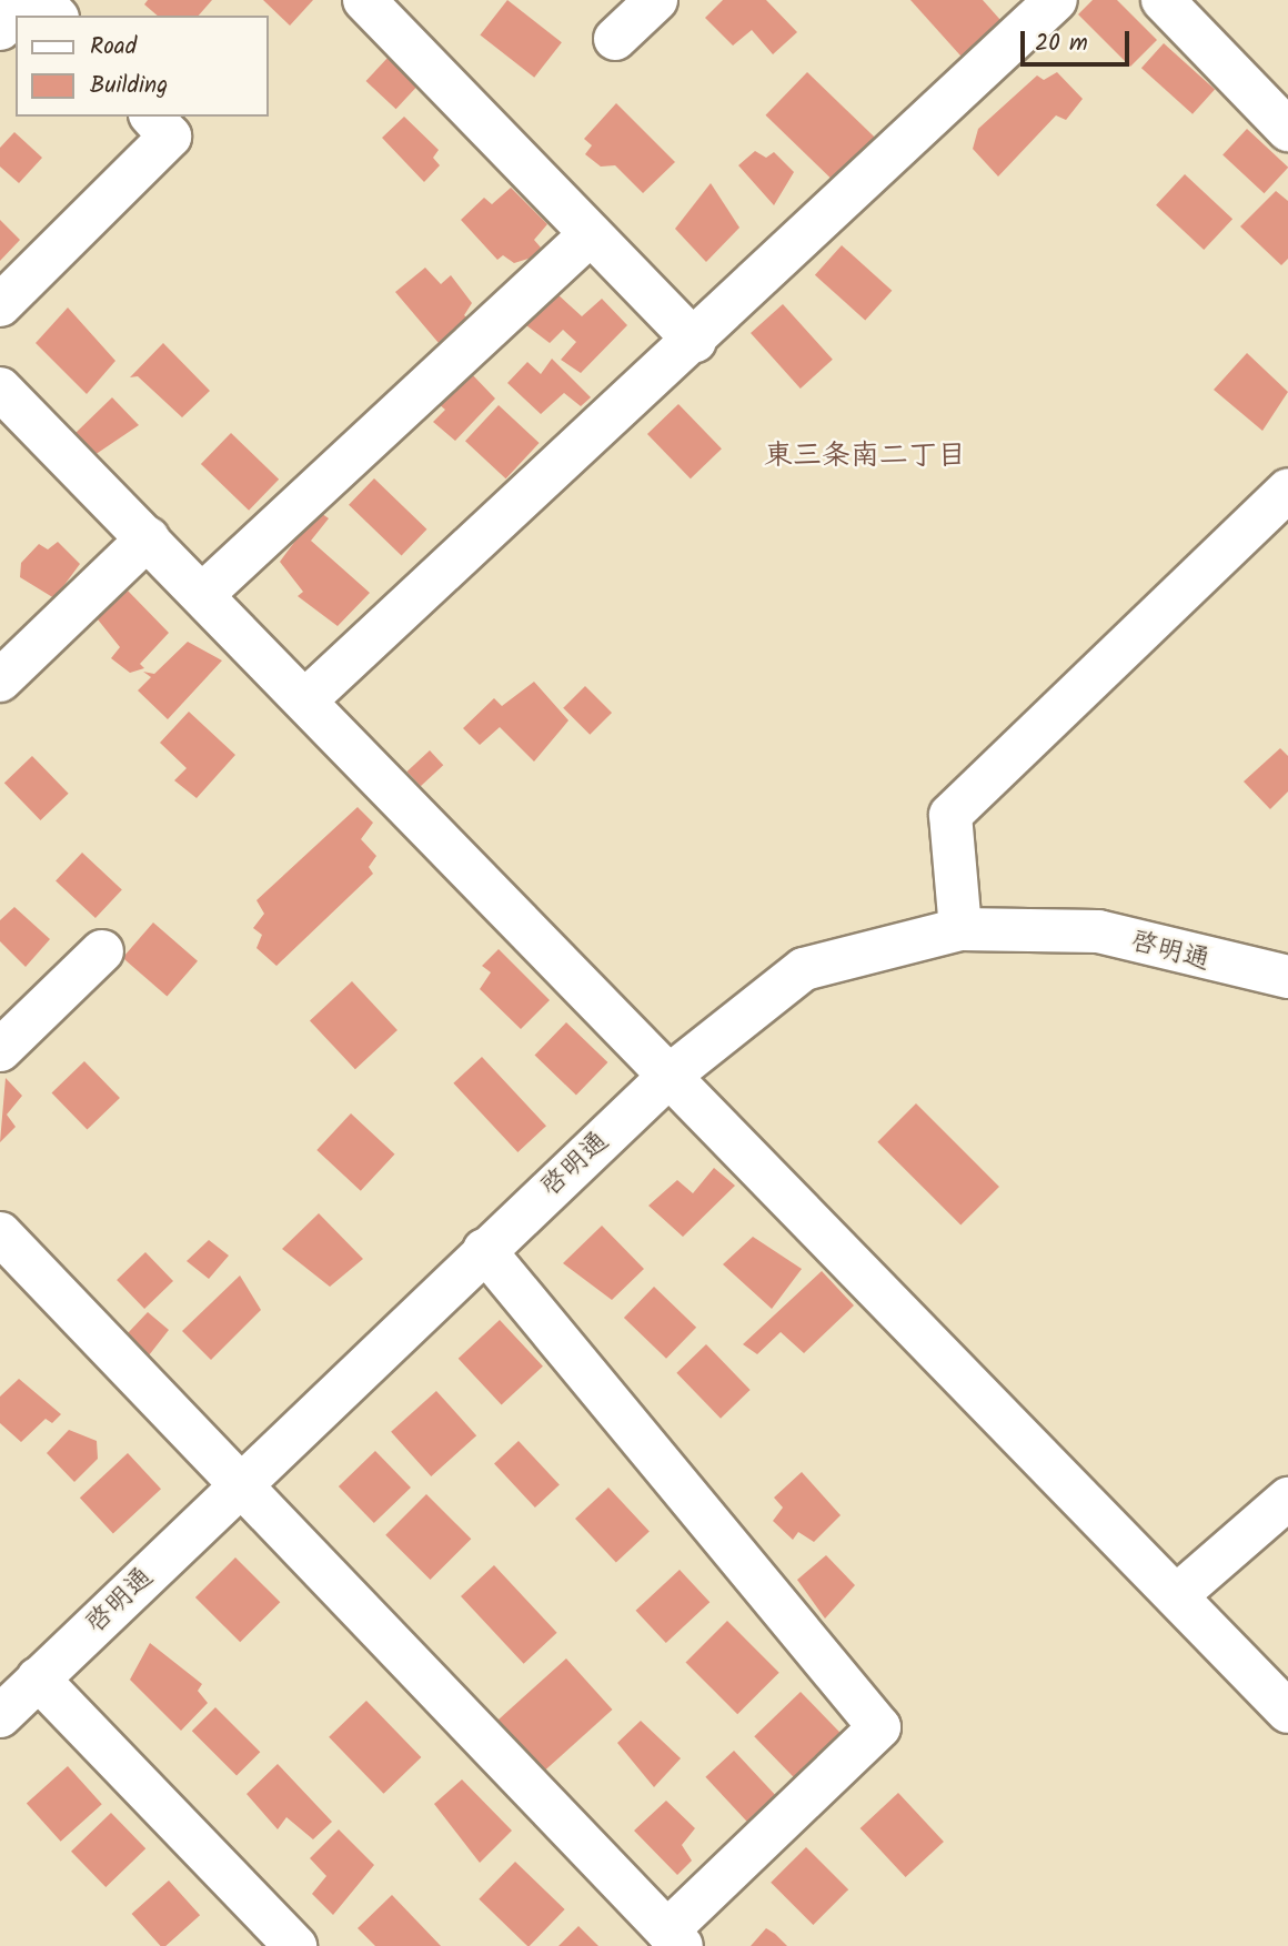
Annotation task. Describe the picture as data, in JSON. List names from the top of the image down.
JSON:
{
  "streets": {
    "street": ["啓明通"]
  },
  "districts": ["東三条南二丁目"],
  "legend": ["Road", "Building"],
  "scale_bar": "20 m"
}
